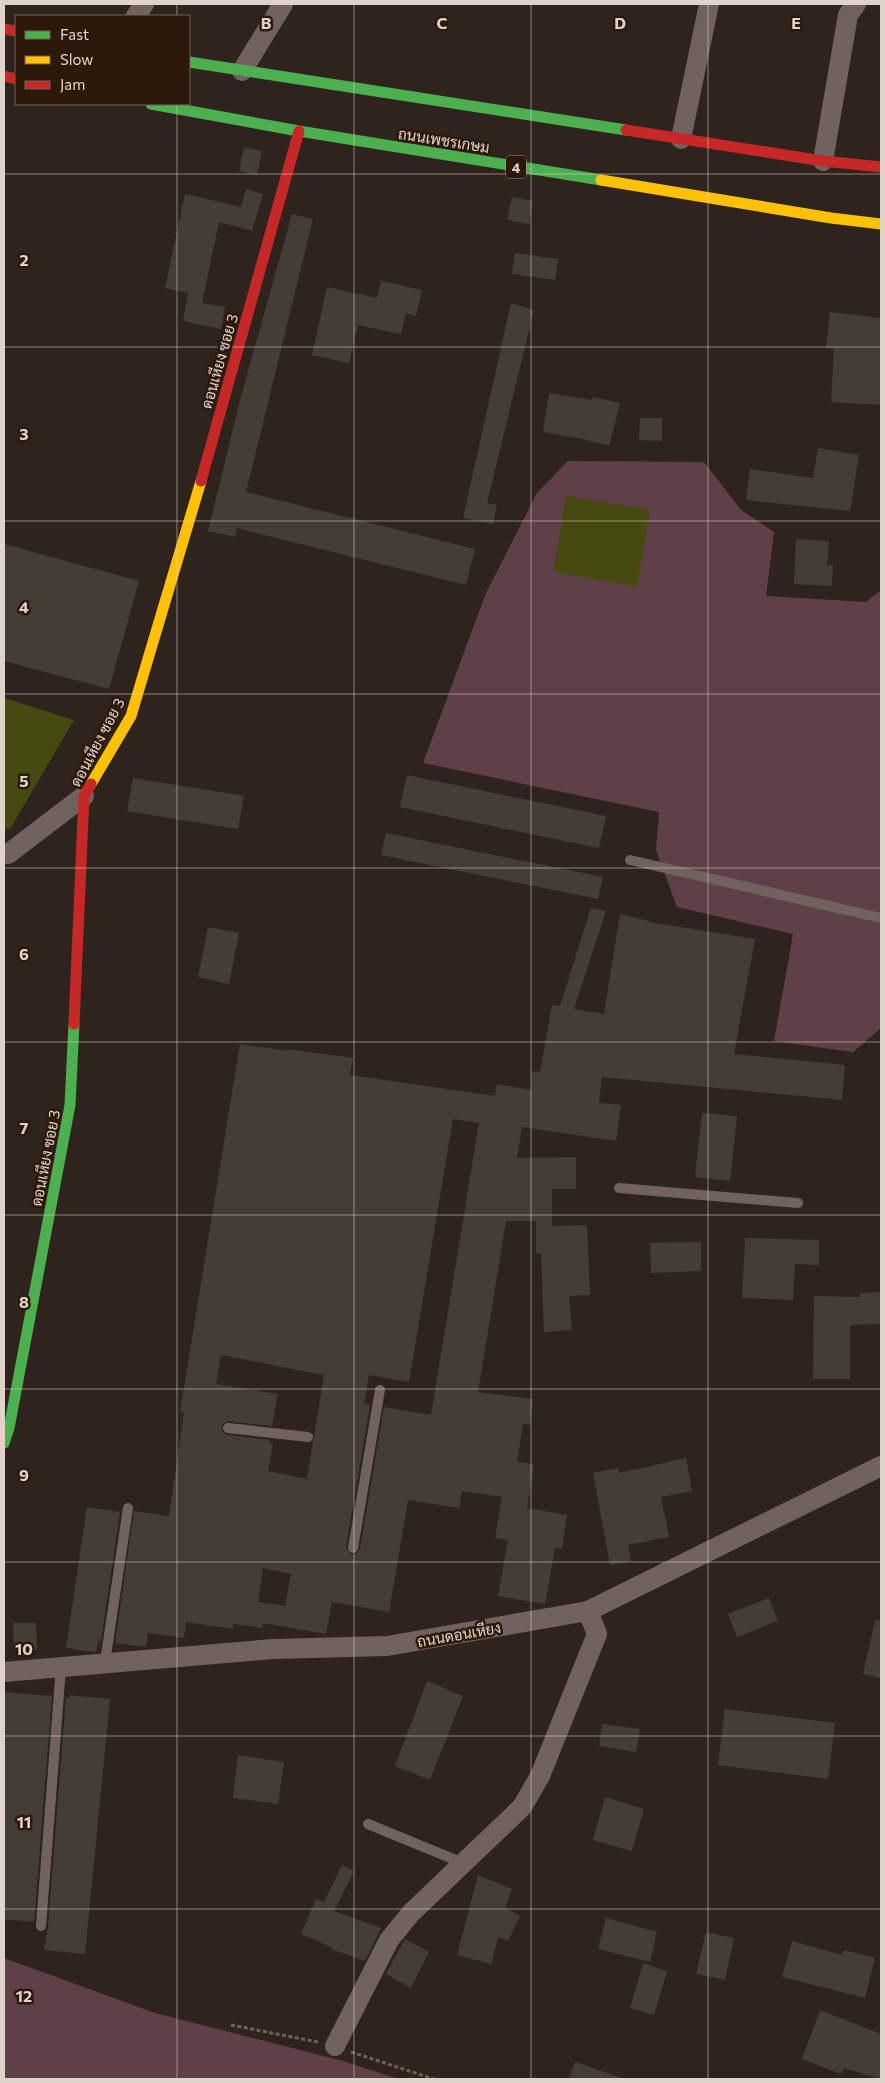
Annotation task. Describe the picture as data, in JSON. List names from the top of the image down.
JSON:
{
  "streets": {
    "main road": ["ถนนเพชรเกษม", "4", "ดอนเหียง ซอย 3"],
    "street": ["ถนนดอนเหียง"]
  },
  "crossings": [
    ["ถนนเพชรเกษม", "ดอนเหียง ซอย 3"]
  ],
  "legend": ["Fast", "Slow", "Jam"],
  "grid": {
    "columns": [
      "B",
      "C",
      "D",
      "E"
    ],
    "rows": [
      "2",
      "3",
      "4",
      "5",
      "6",
      "7",
      "8",
      "9",
      "10",
      "11",
      "12"
    ]
  }
}
